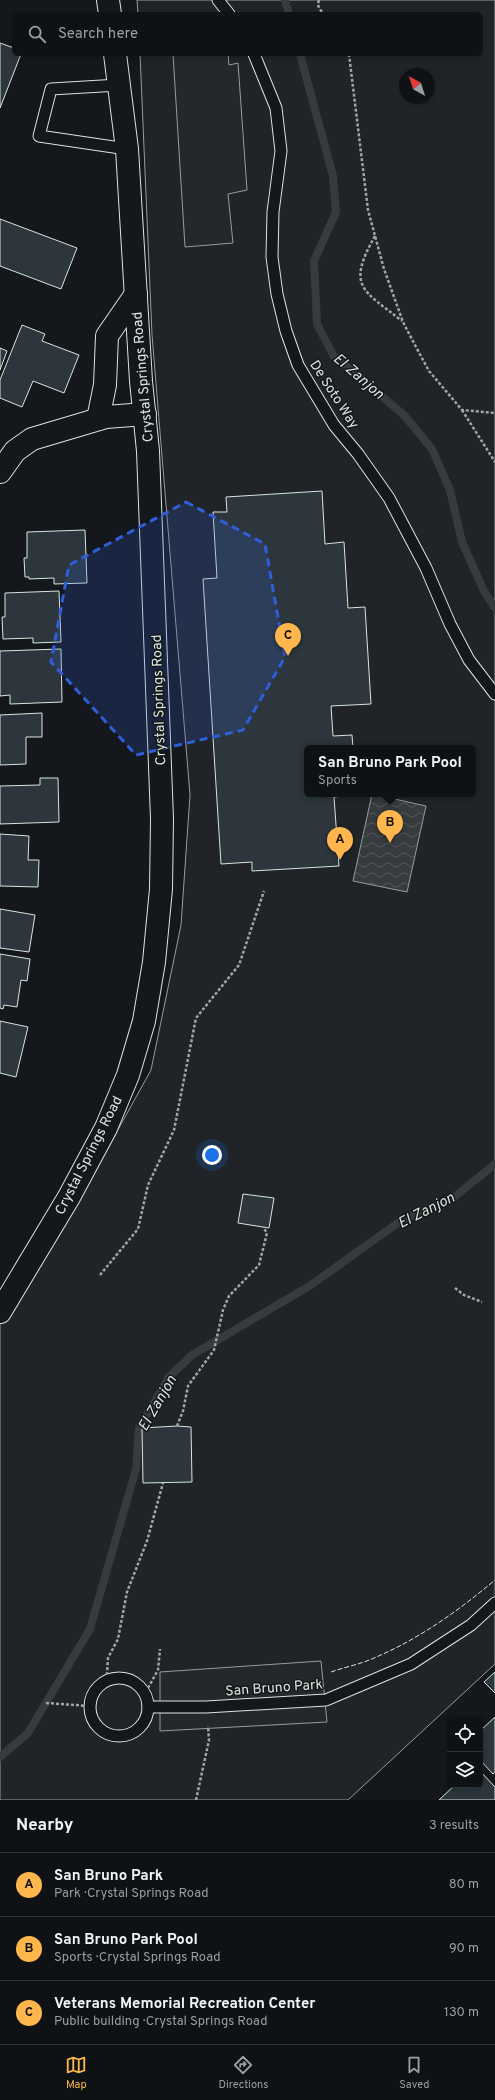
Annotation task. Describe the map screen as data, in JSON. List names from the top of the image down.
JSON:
{
  "streets": {
    "main road": ["Crystal Springs Road"],
    "lane": ["De Soto Way", "San Bruno Park"]
  },
  "water": ["El Zanjon"],
  "north": "top left",
  "page": {
    "search": "Search here",
    "pins": ["C", "B", "A"],
    "popup": ["San Bruno Park Pool", "Sports"],
    "heading": ["Nearby", "3 results"],
    "list": [
      {
        "mark": "A",
        "name": "San Bruno Park",
        "note": "Park · Crystal Springs Road",
        "value": "80 m"
      },
      {
        "mark": "B",
        "name": "San Bruno Park Pool",
        "note": "Sports · Crystal Springs Road",
        "value": "90 m"
      },
      {
        "mark": "C",
        "name": "Veterans Memorial Recreation Center",
        "note": "Public building · Crystal Springs Road",
        "value": "130 m"
      }
    ],
    "nav": ["Map", "Directions", "Saved"]
  }
}
